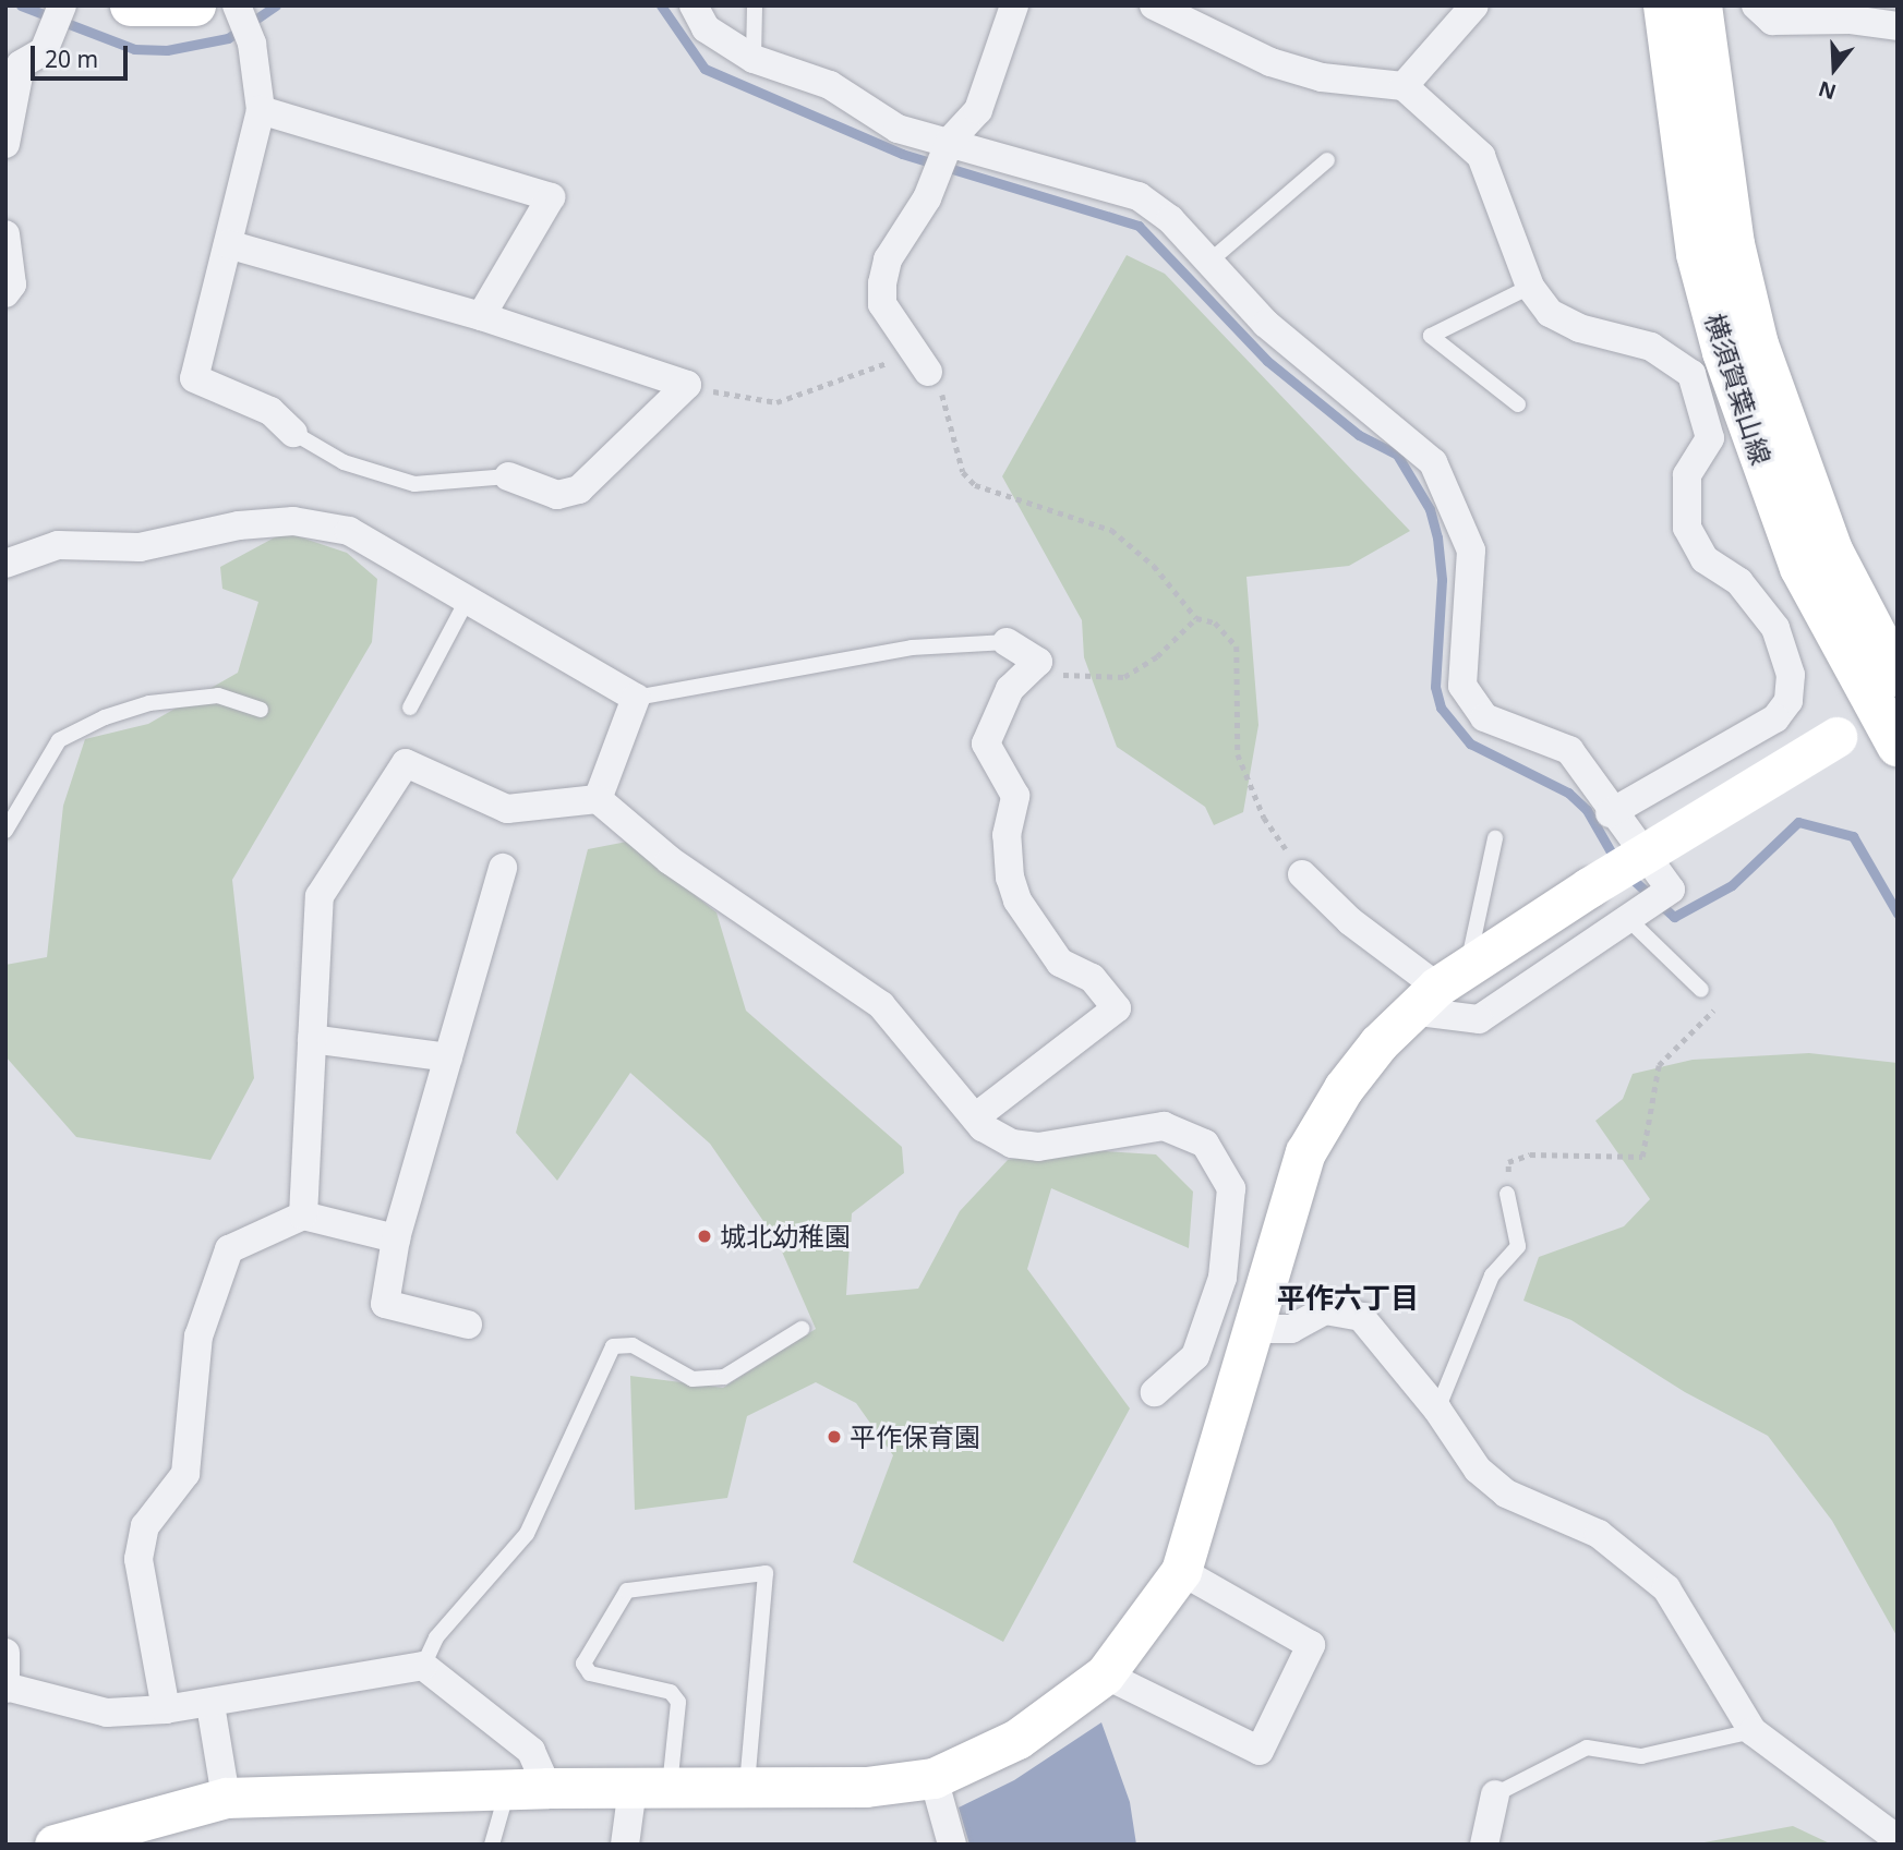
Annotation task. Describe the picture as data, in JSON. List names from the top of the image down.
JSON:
{
  "streets": {
    "main road": ["横須賀葉山線"]
  },
  "districts": ["平作六丁目"],
  "places": ["城北幼稚園", "平作保育園"],
  "scale_bar": "20 m",
  "north": "bottom"
}
